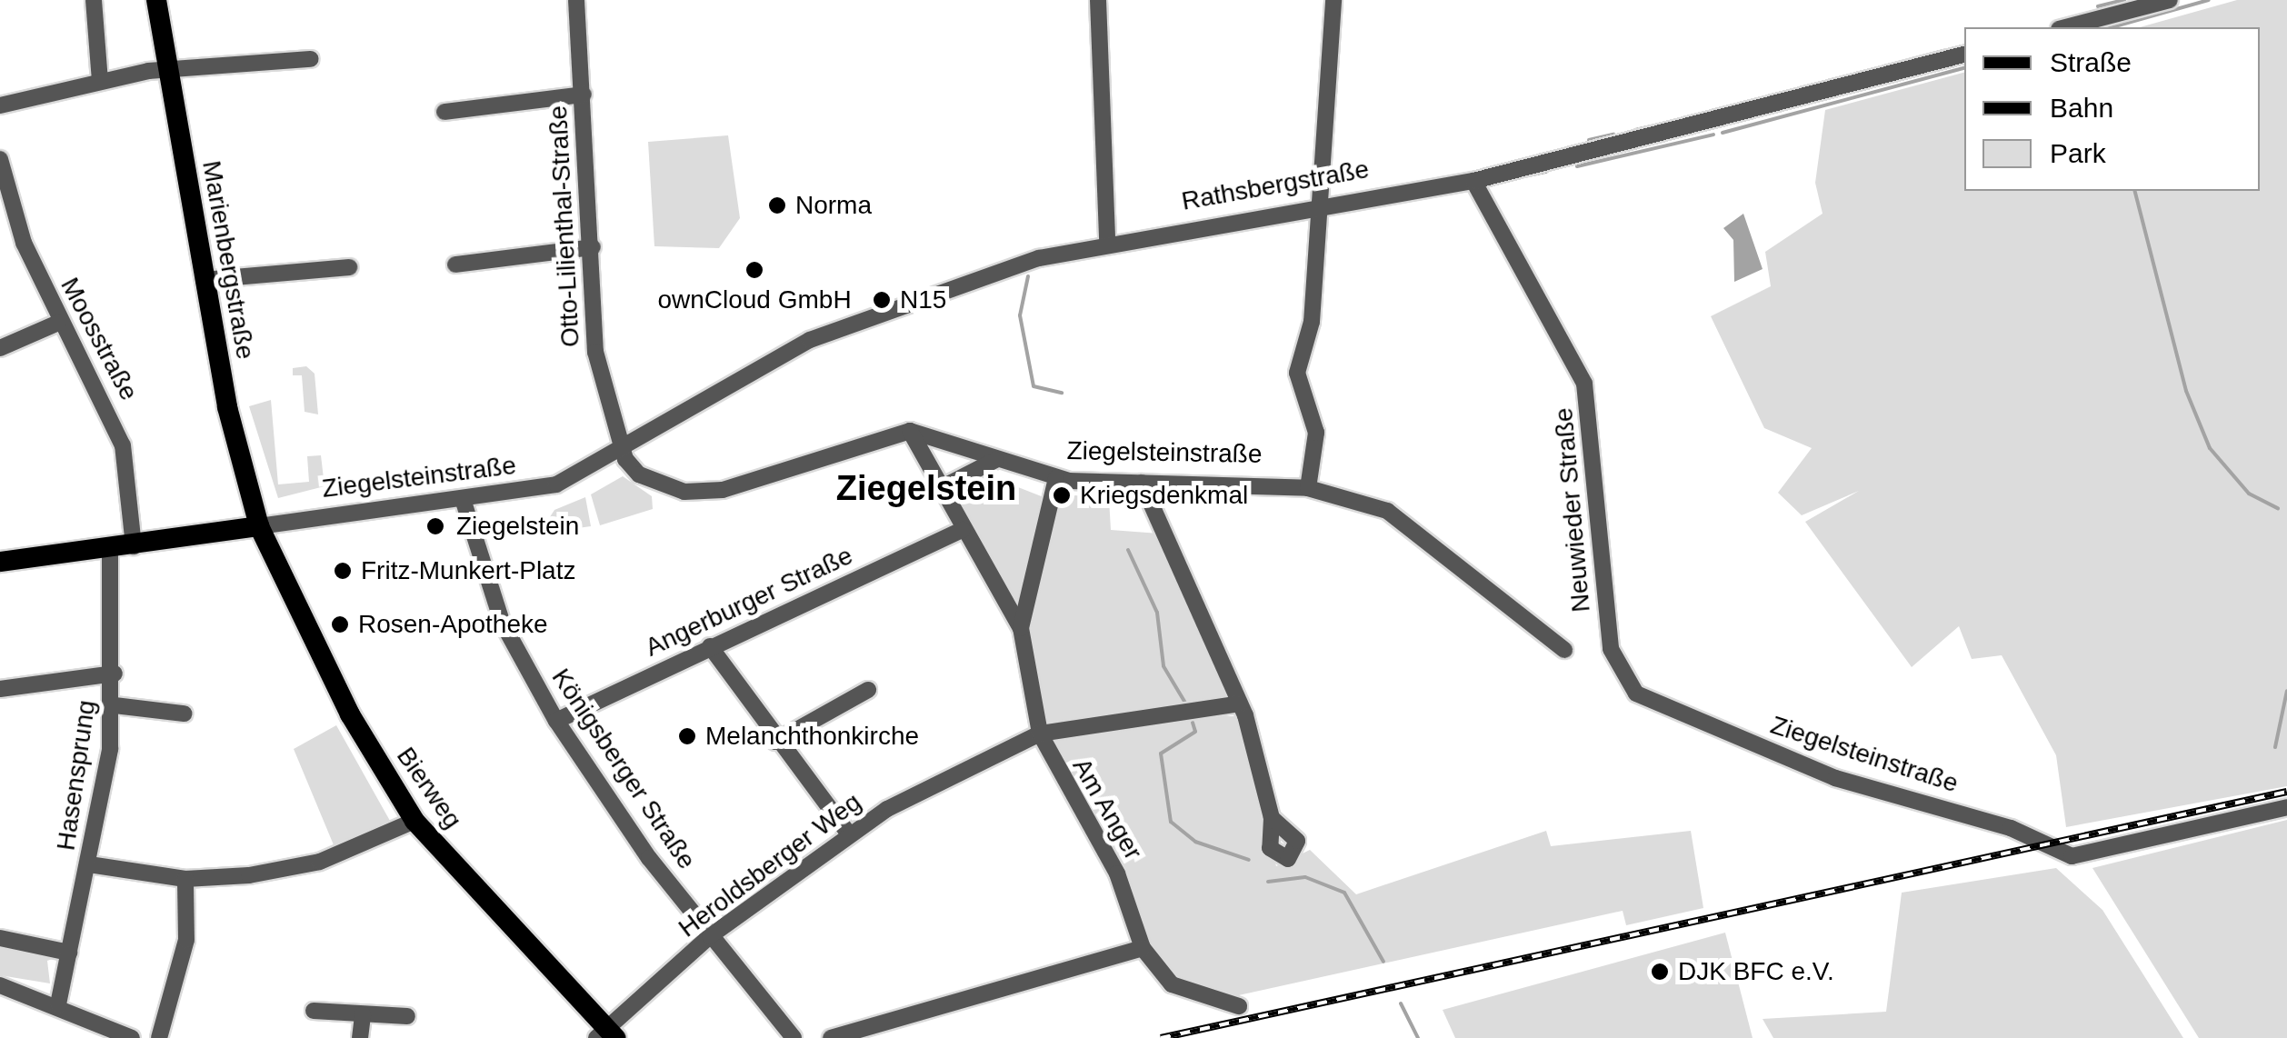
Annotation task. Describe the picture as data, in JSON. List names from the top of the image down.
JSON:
{
  "streets": {
    "main road": ["Marienbergstraße", "Ziegelsteinstraße", "Bierweg"],
    "street": [
      "Rathsbergstraße",
      "Otto-Lilienthal-Straße",
      "Moosstraße",
      "Neuwieder Straße",
      "Angerburger Straße",
      "Königsberger Straße",
      "Hasensprung",
      "Am Anger",
      "Heroldsberger Weg"
    ]
  },
  "crossings": [
    ["Rathsbergstraße", "Otto-Lilienthal-Straße"],
    ["Rathsbergstraße", "Ziegelsteinstraße"],
    ["Rathsbergstraße", "Neuwieder Straße"],
    ["Otto-Lilienthal-Straße", "Ziegelsteinstraße"],
    ["Marienbergstraße", "Ziegelsteinstraße"],
    ["Marienbergstraße", "Bierweg"],
    ["Moosstraße", "Ziegelsteinstraße"],
    ["Ziegelsteinstraße", "Neuwieder Straße"],
    ["Ziegelsteinstraße", "Königsberger Straße"],
    ["Ziegelsteinstraße", "Hasensprung"],
    ["Ziegelsteinstraße", "Bierweg"],
    ["Ziegelsteinstraße", "Am Anger"],
    ["Angerburger Straße", "Königsberger Straße"],
    ["Angerburger Straße", "Am Anger"],
    ["Königsberger Straße", "Heroldsberger Weg"],
    ["Bierweg", "Heroldsberger Weg"],
    ["Am Anger", "Heroldsberger Weg"]
  ],
  "districts": ["Ziegelstein"],
  "places": [
    "Norma",
    "ownCloud GmbH",
    "N15",
    "Kriegsdenkmal",
    "Ziegelstein",
    "Fritz-Munkert-Platz",
    "Rosen-Apotheke",
    "Melanchthonkirche",
    "DJK BFC e.V."
  ],
  "legend": ["Straße", "Bahn", "Park"]
}
